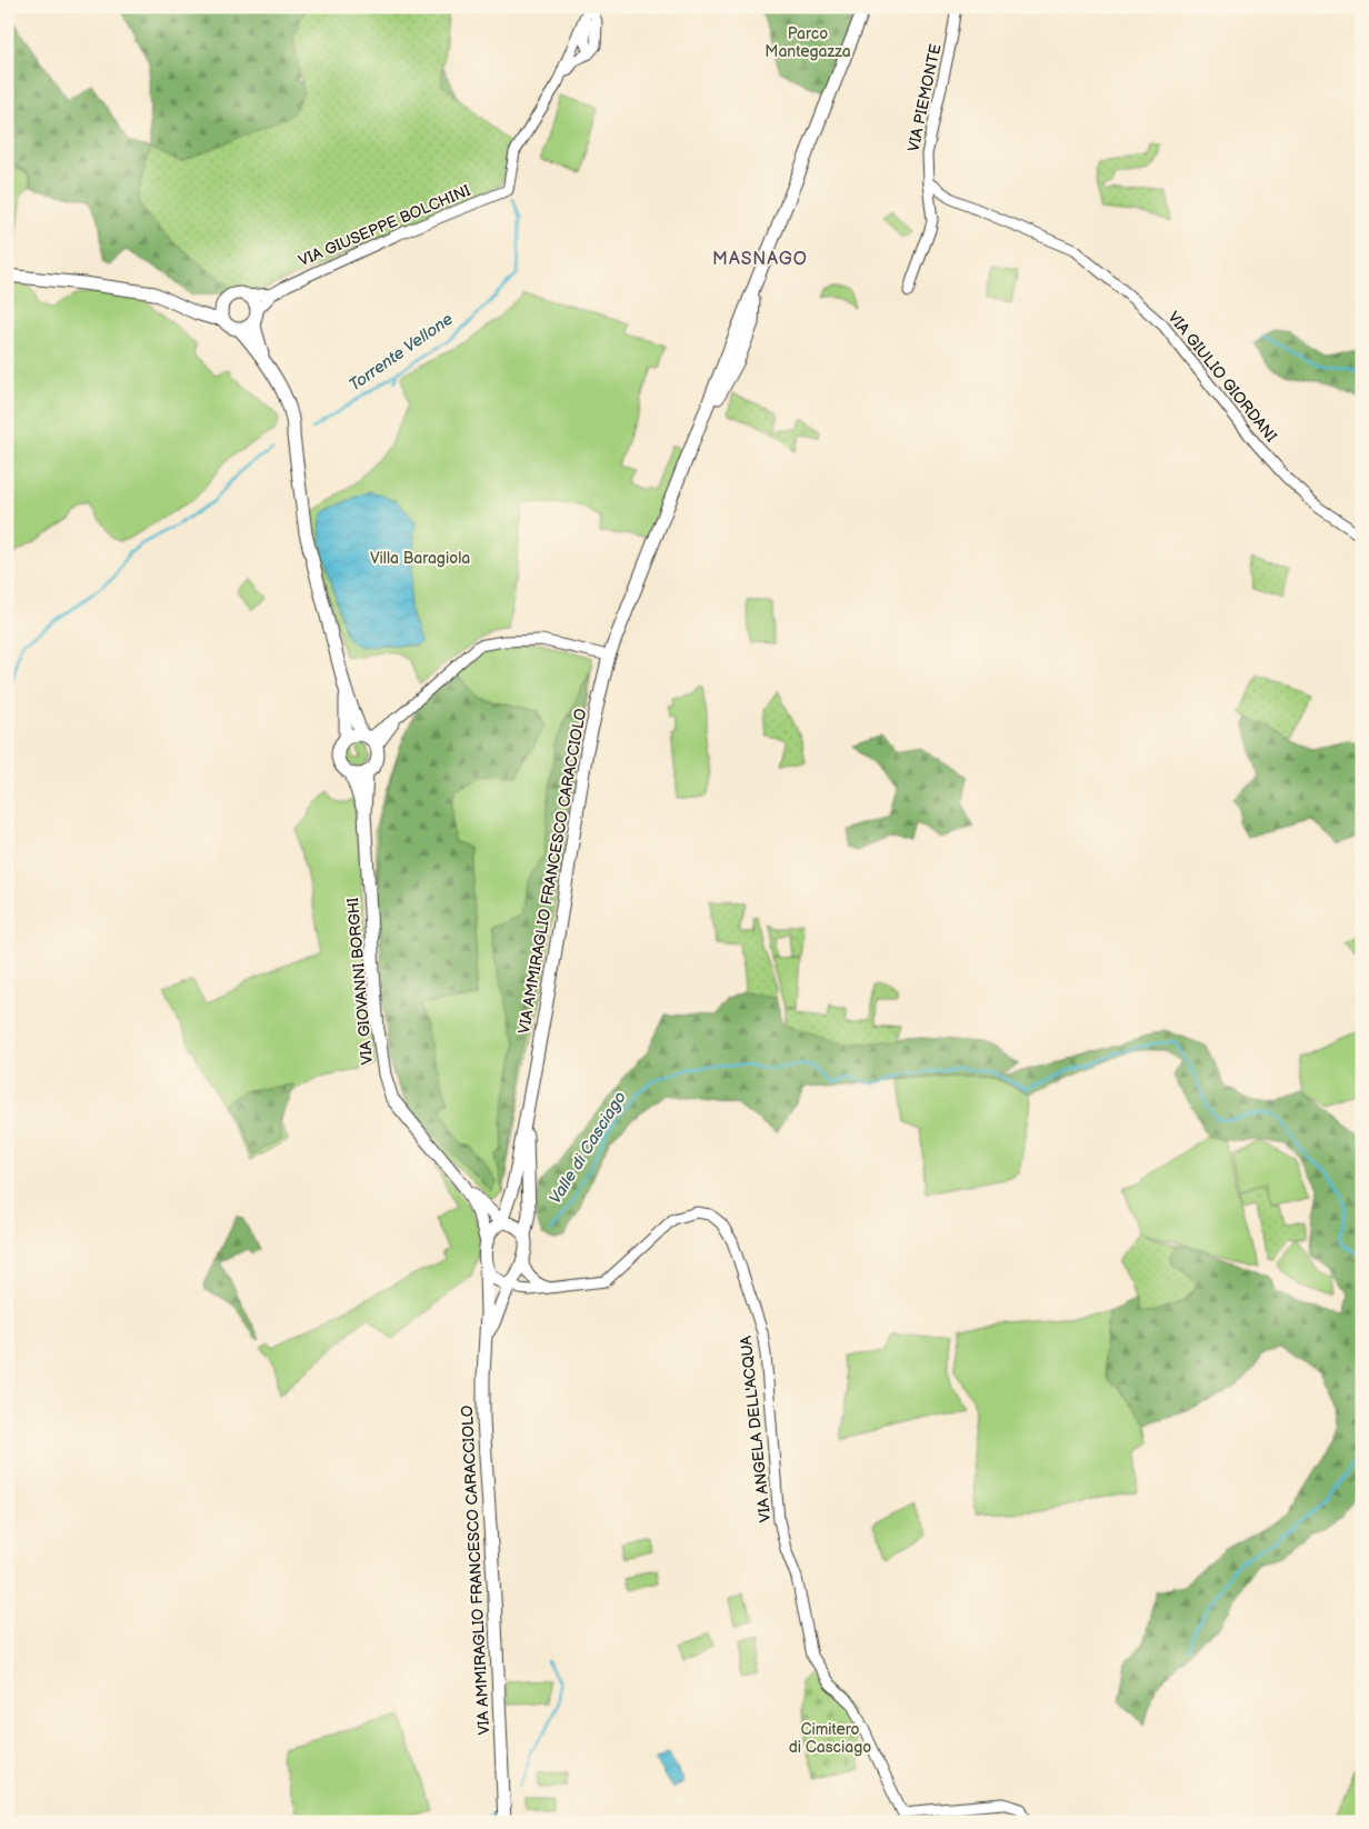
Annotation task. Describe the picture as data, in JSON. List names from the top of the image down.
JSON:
{
  "streets": {
    "main road": ["VIA AMMIRAGLIO FRANCESCO CARACCIOLO", "VIA GIOVANNI BORGHI"],
    "street": [
      "VIA PIEMONTE",
      "VIA GIUSEPPE BOLCHINI",
      "VIA GIULIO GIORDANI",
      "VIA ANGELA DELL'ACQUA"
    ]
  },
  "crossings": [
    ["VIA PIEMONTE", "VIA GIULIO GIORDANI"],
    ["VIA AMMIRAGLIO FRANCESCO CARACCIOLO", "VIA GIOVANNI BORGHI"],
    ["VIA AMMIRAGLIO FRANCESCO CARACCIOLO", "VIA ANGELA DELL'ACQUA"]
  ],
  "districts": ["MASNAGO"],
  "water": ["Torrente Vellone", "Valle di Casciago"],
  "parks": ["Parco Mantegazza", "Villa Baragiola", "Cimitero di Casciago"]
}
